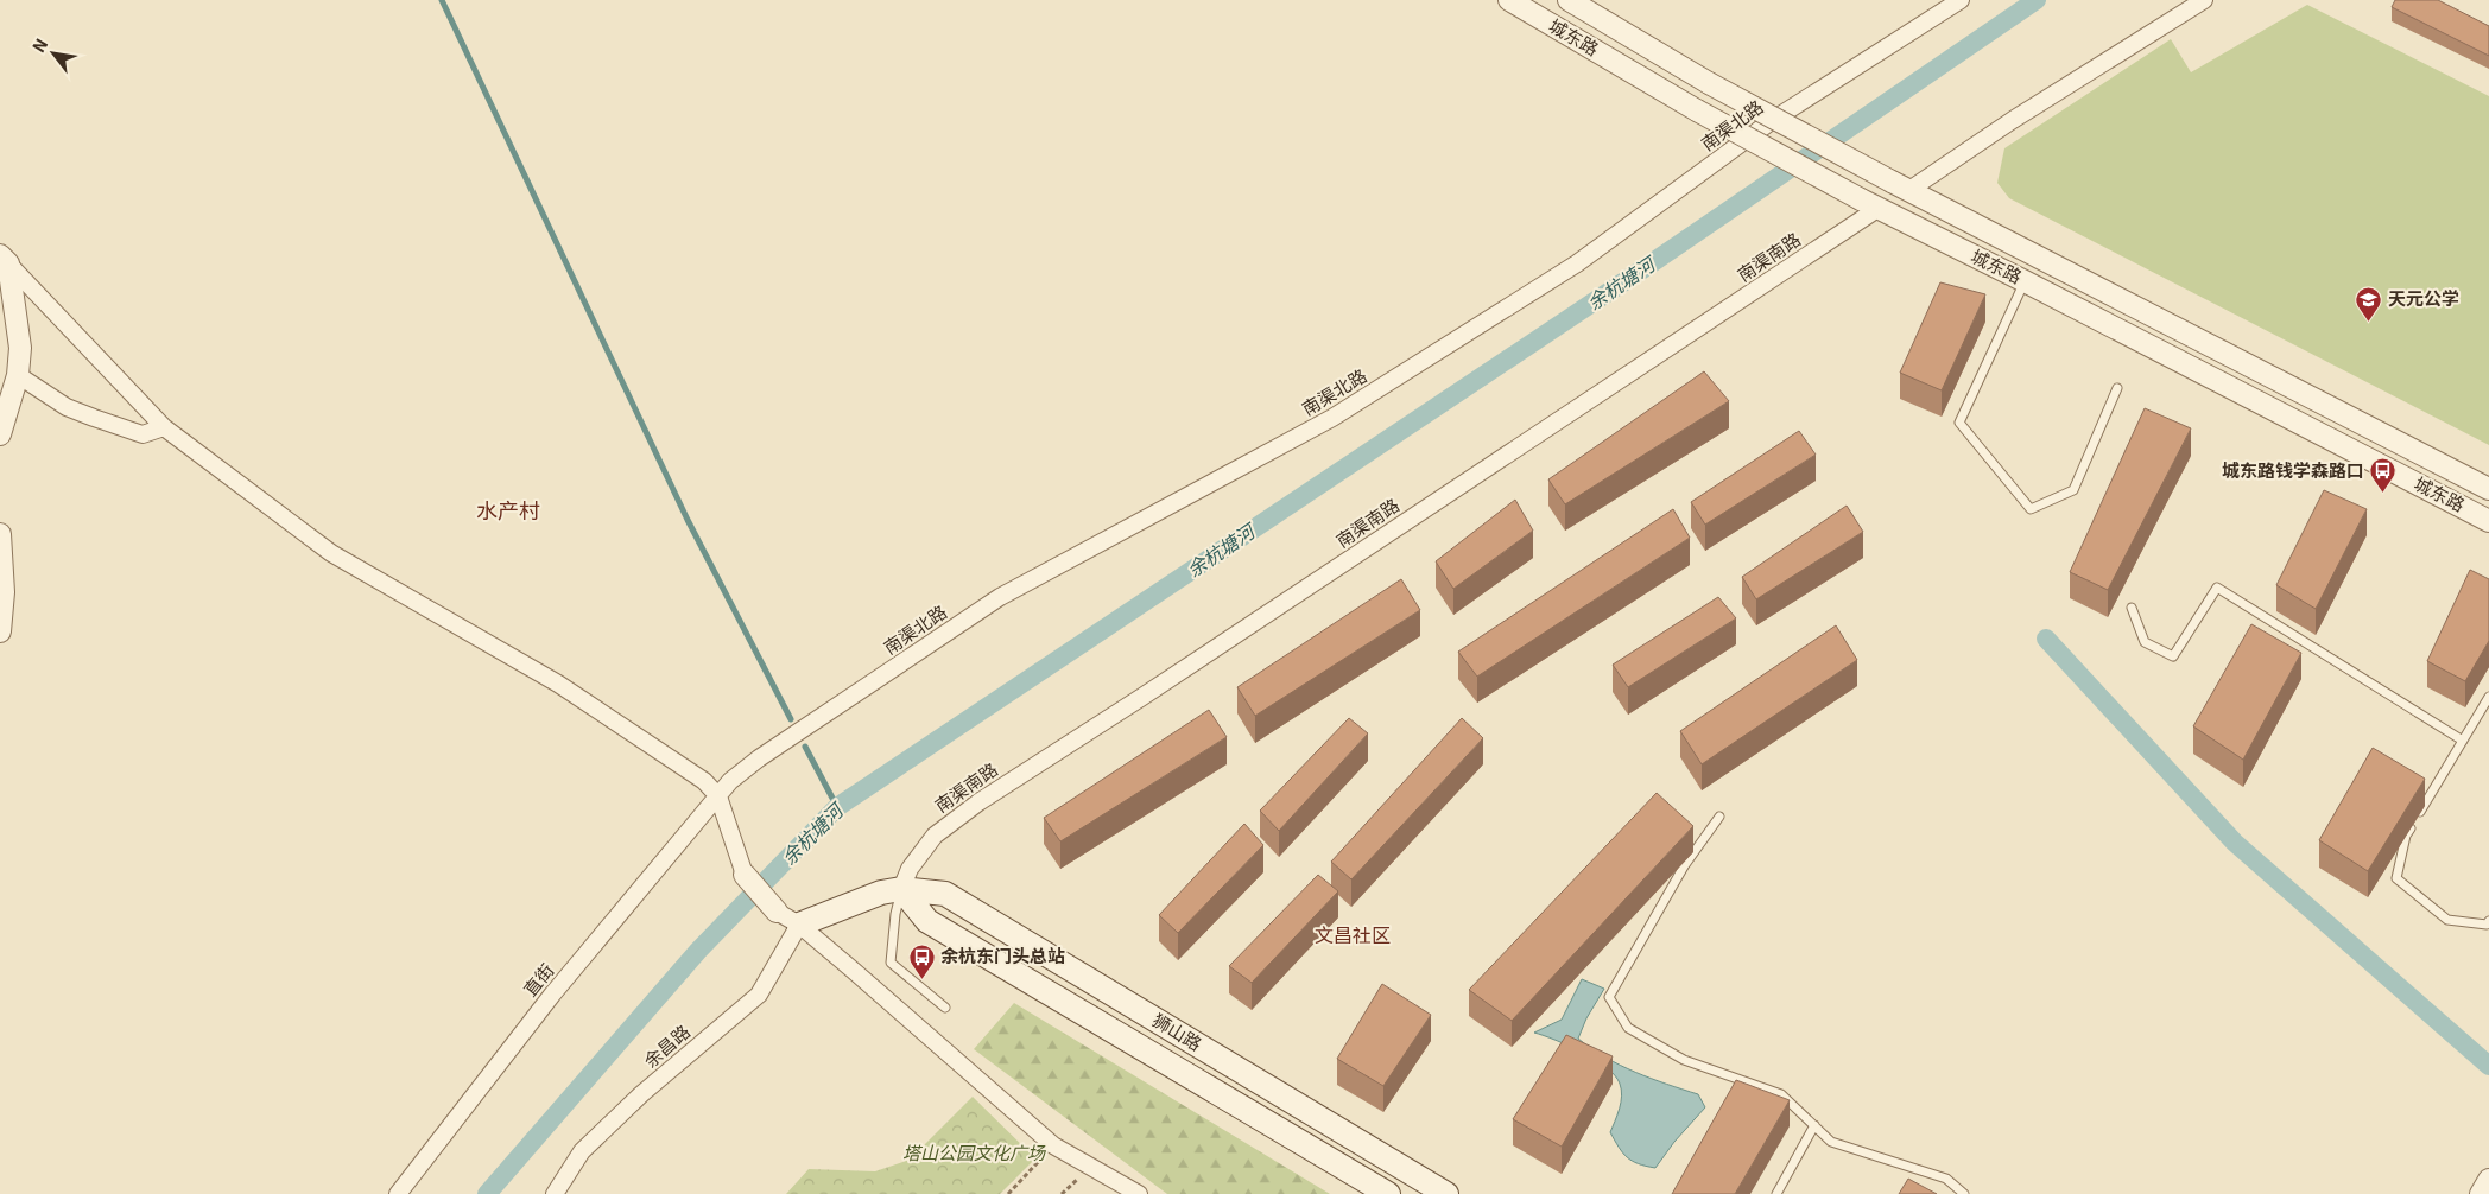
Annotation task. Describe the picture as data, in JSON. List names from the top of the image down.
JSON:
{
  "streets": {
    "main road": ["狮山路"],
    "street": [
      "城东路",
      "南渠北路",
      "南渠南路",
      "直街",
      "余昌路"
    ]
  },
  "crossings": [
    ["城东路", "南渠南路"],
    ["南渠北路", "直街"],
    ["南渠南路", "狮山路"],
    ["狮山路", "余昌路"]
  ],
  "districts": ["水产村", "文昌社区"],
  "water": ["余杭塘河"],
  "parks": ["塔山公园文化广场"],
  "places": {
    "school or university": ["天元公学"],
    "bus stop": ["城东路钱学森路口", "余杭东门头总站"]
  },
  "north": "top left"
}
